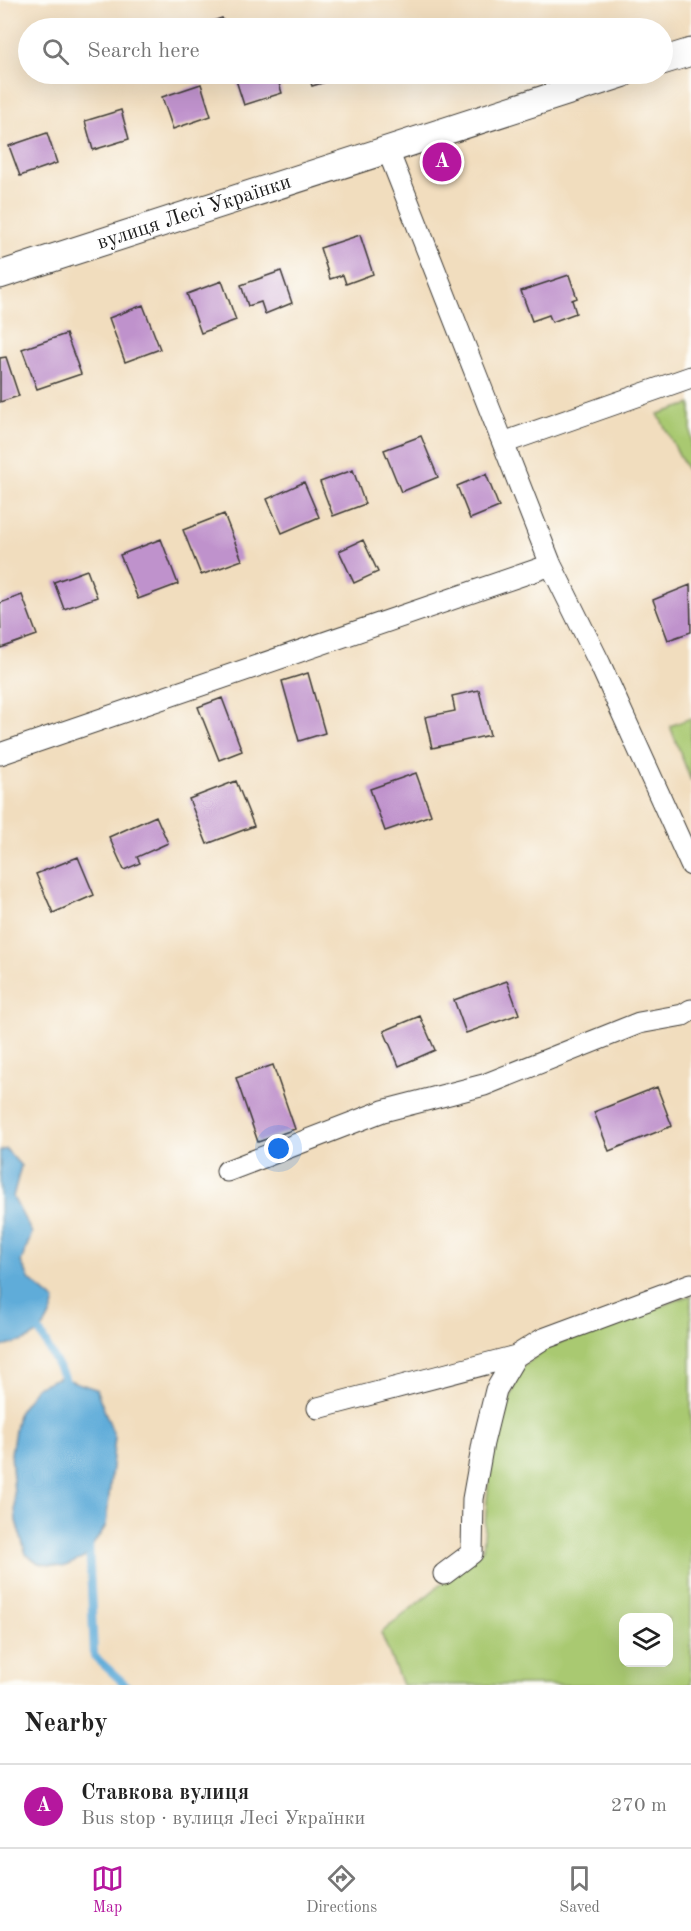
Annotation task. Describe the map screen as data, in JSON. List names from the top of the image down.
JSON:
{
  "streets": {
    "street": ["вулиця Лесі Українки"]
  },
  "page": {
    "search": "Search here",
    "pins": "A",
    "heading": "Nearby",
    "list": [
      {
        "mark": "A",
        "name": "Ставкова вулиця",
        "note": "Bus stop · вулиця Лесі Українки",
        "value": "270 m"
      }
    ],
    "nav": ["Map", "Directions", "Saved"]
  }
}
